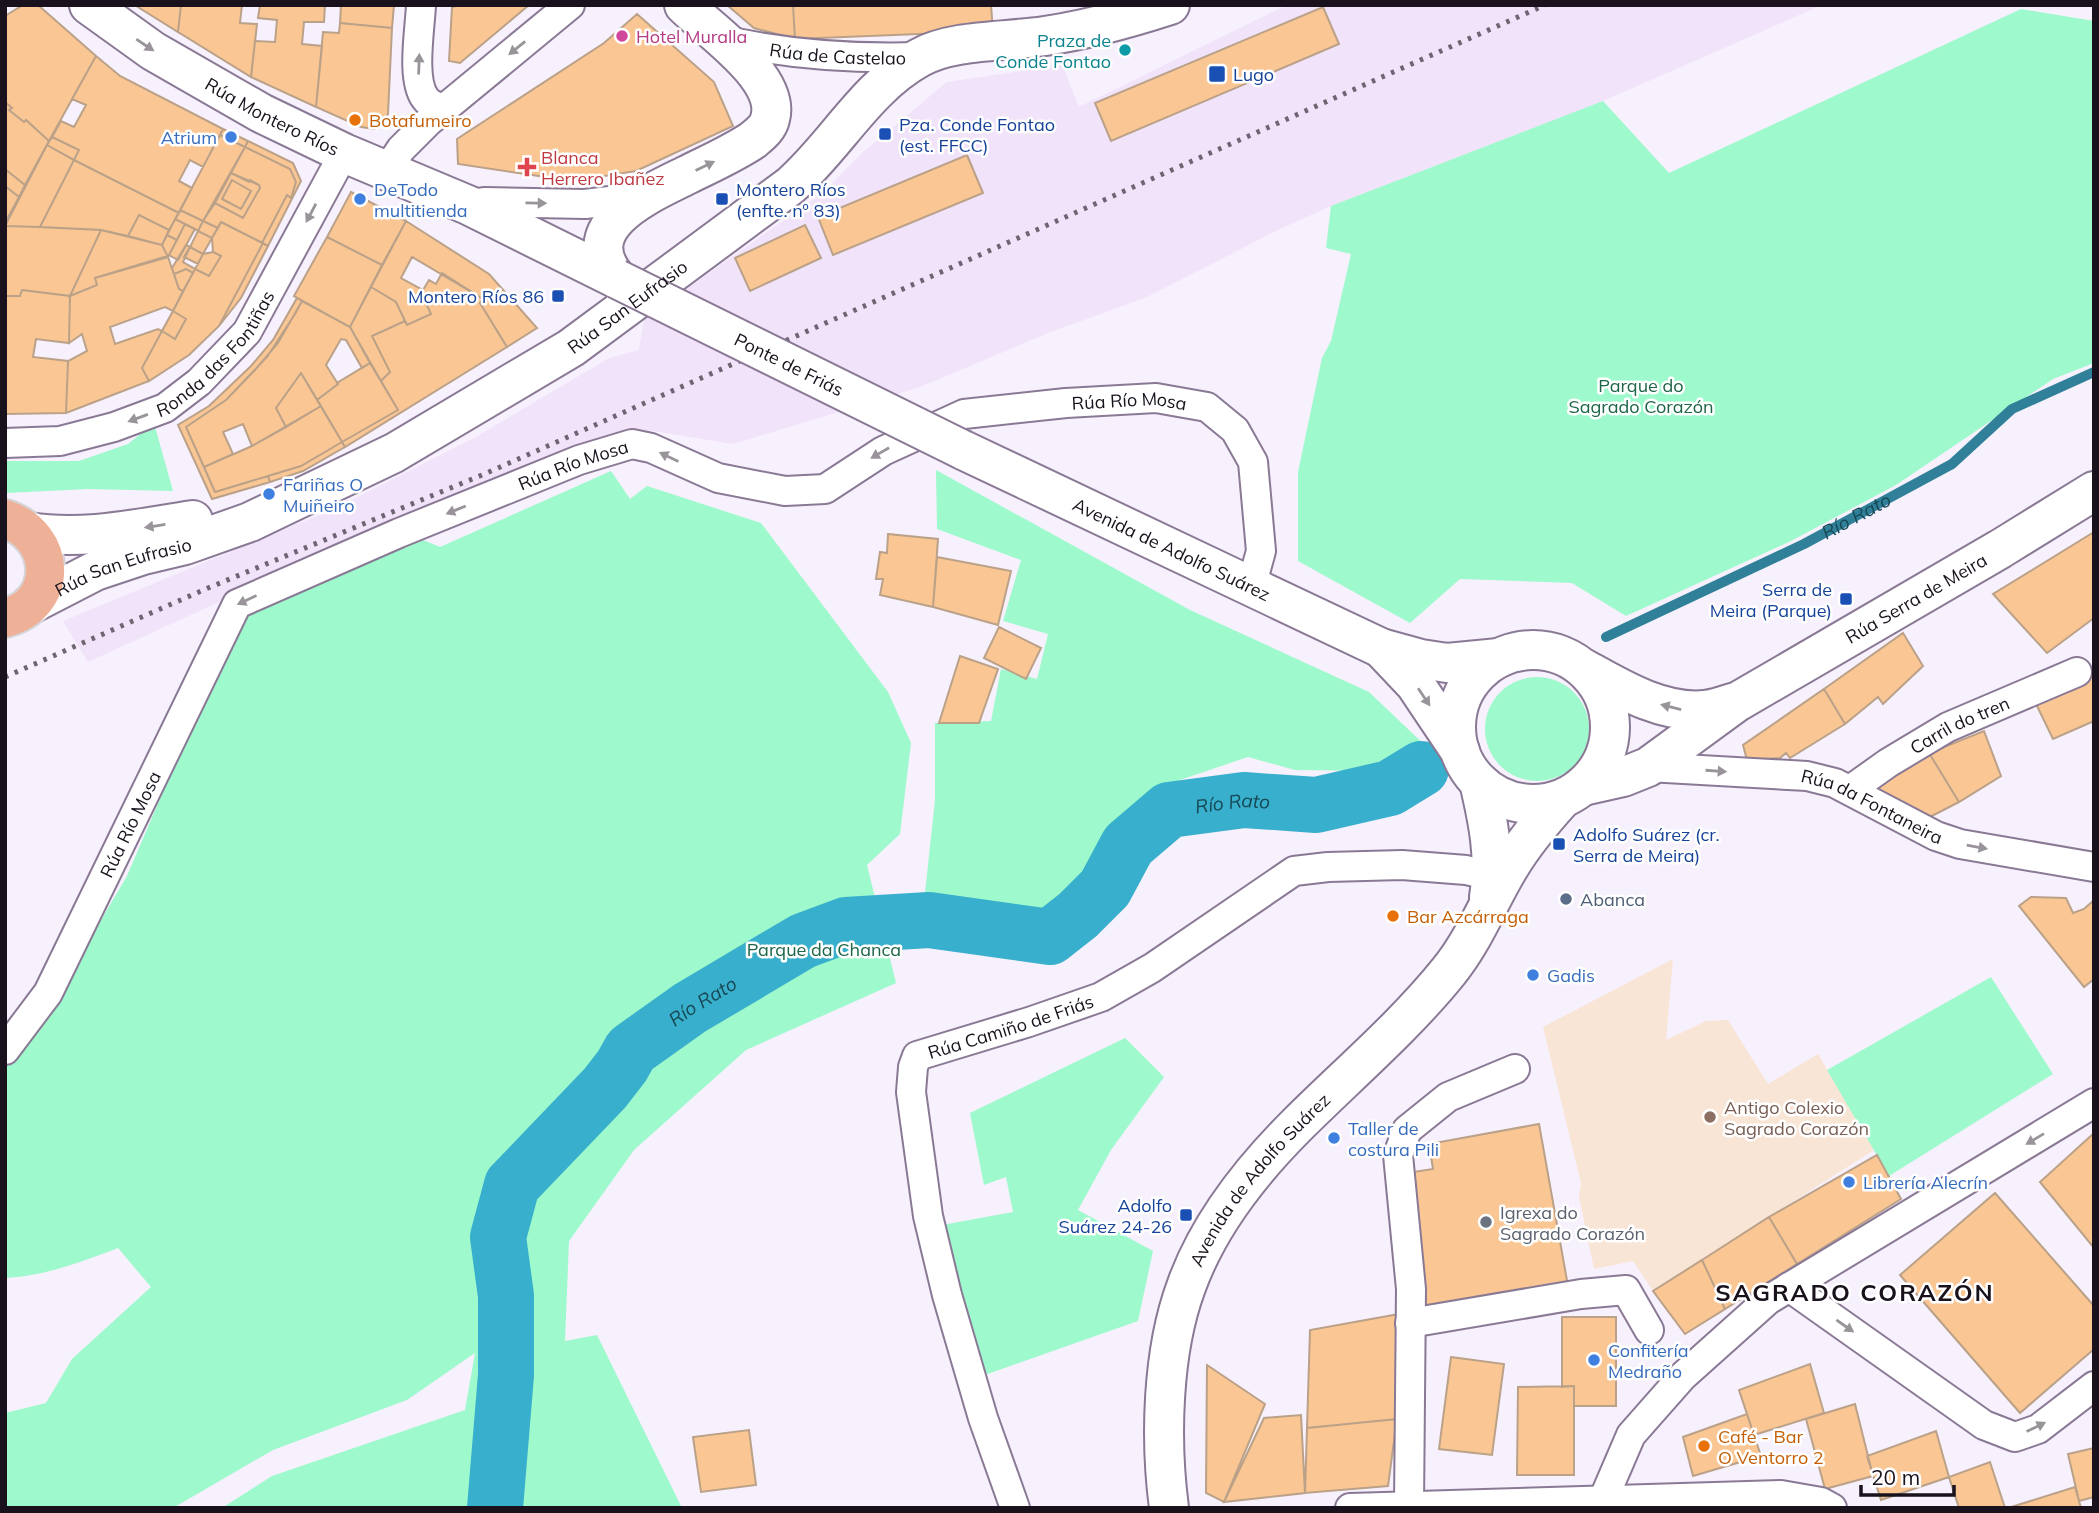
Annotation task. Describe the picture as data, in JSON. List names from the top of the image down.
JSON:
{
  "streets": {
    "street": [
      "Rúa de Castelao",
      "Rúa Montero Ríos",
      "Rúa San Eufrasio",
      "Ronda das Fontiñas",
      "Ponte de Friás",
      "Rúa Río Mosa",
      "Avenida de Adolfo Suárez",
      "Rúa Serra de Meira",
      "Carril do tren",
      "Rúa da Fontaneira",
      "Rúa Camiño de Friás"
    ]
  },
  "crossings": [
    ["Rúa de Castelao", "Rúa Montero Ríos"],
    ["Rúa de Castelao", "Rúa San Eufrasio"],
    ["Rúa Montero Ríos", "Ronda das Fontiñas"],
    ["Rúa Montero Ríos", "Ponte de Friás"],
    ["Ponte de Friás", "Rúa Río Mosa"],
    ["Ponte de Friás", "Avenida de Adolfo Suárez"],
    ["Rúa Río Mosa", "Avenida de Adolfo Suárez"],
    ["Avenida de Adolfo Suárez", "Rúa Serra de Meira"],
    ["Avenida de Adolfo Suárez", "Rúa Camiño de Friás"],
    ["Rúa Serra de Meira", "Rúa da Fontaneira"],
    ["Carril do tren", "Rúa da Fontaneira"]
  ],
  "one_way": ["Ronda das Fontiñas", "Rúa Río Mosa", "Rúa da Fontaneira"],
  "districts": ["SAGRADO CORAZÓN"],
  "water": ["Río Rato"],
  "parks": ["Parque do Sagrado Corazón", "Parque da Chanca"],
  "places": {
    "other": [
      "Hotel Muralla",
      "Praza de Conde Fontao",
      "Botafumeiro",
      "Atrium",
      "DeTodo multitienda",
      "Fariñas O Muiñeiro",
      "Abanca",
      "Bar Azcárraga",
      "Gadis",
      "Antigo Colexio Sagrado Corazón",
      "Taller de costura Pili",
      "Librería Alecrín",
      "Igrexa do Sagrado Corazón",
      "Confitería Medraño",
      "Café - Bar O Ventorro 2"
    ],
    "transit": [
      "Lugo",
      "Pza. Conde Fontao (est. FFCC)",
      "Montero Ríos (enfte. nº 83)",
      "Montero Ríos 86",
      "Serra de Meira (Parque)",
      "Adolfo Suárez (cr. Serra de Meira)",
      "Adolfo Suárez 24-26"
    ],
    "health": ["Blanca Herrero Ibañez"]
  },
  "scale_bar": "20 m"
}
